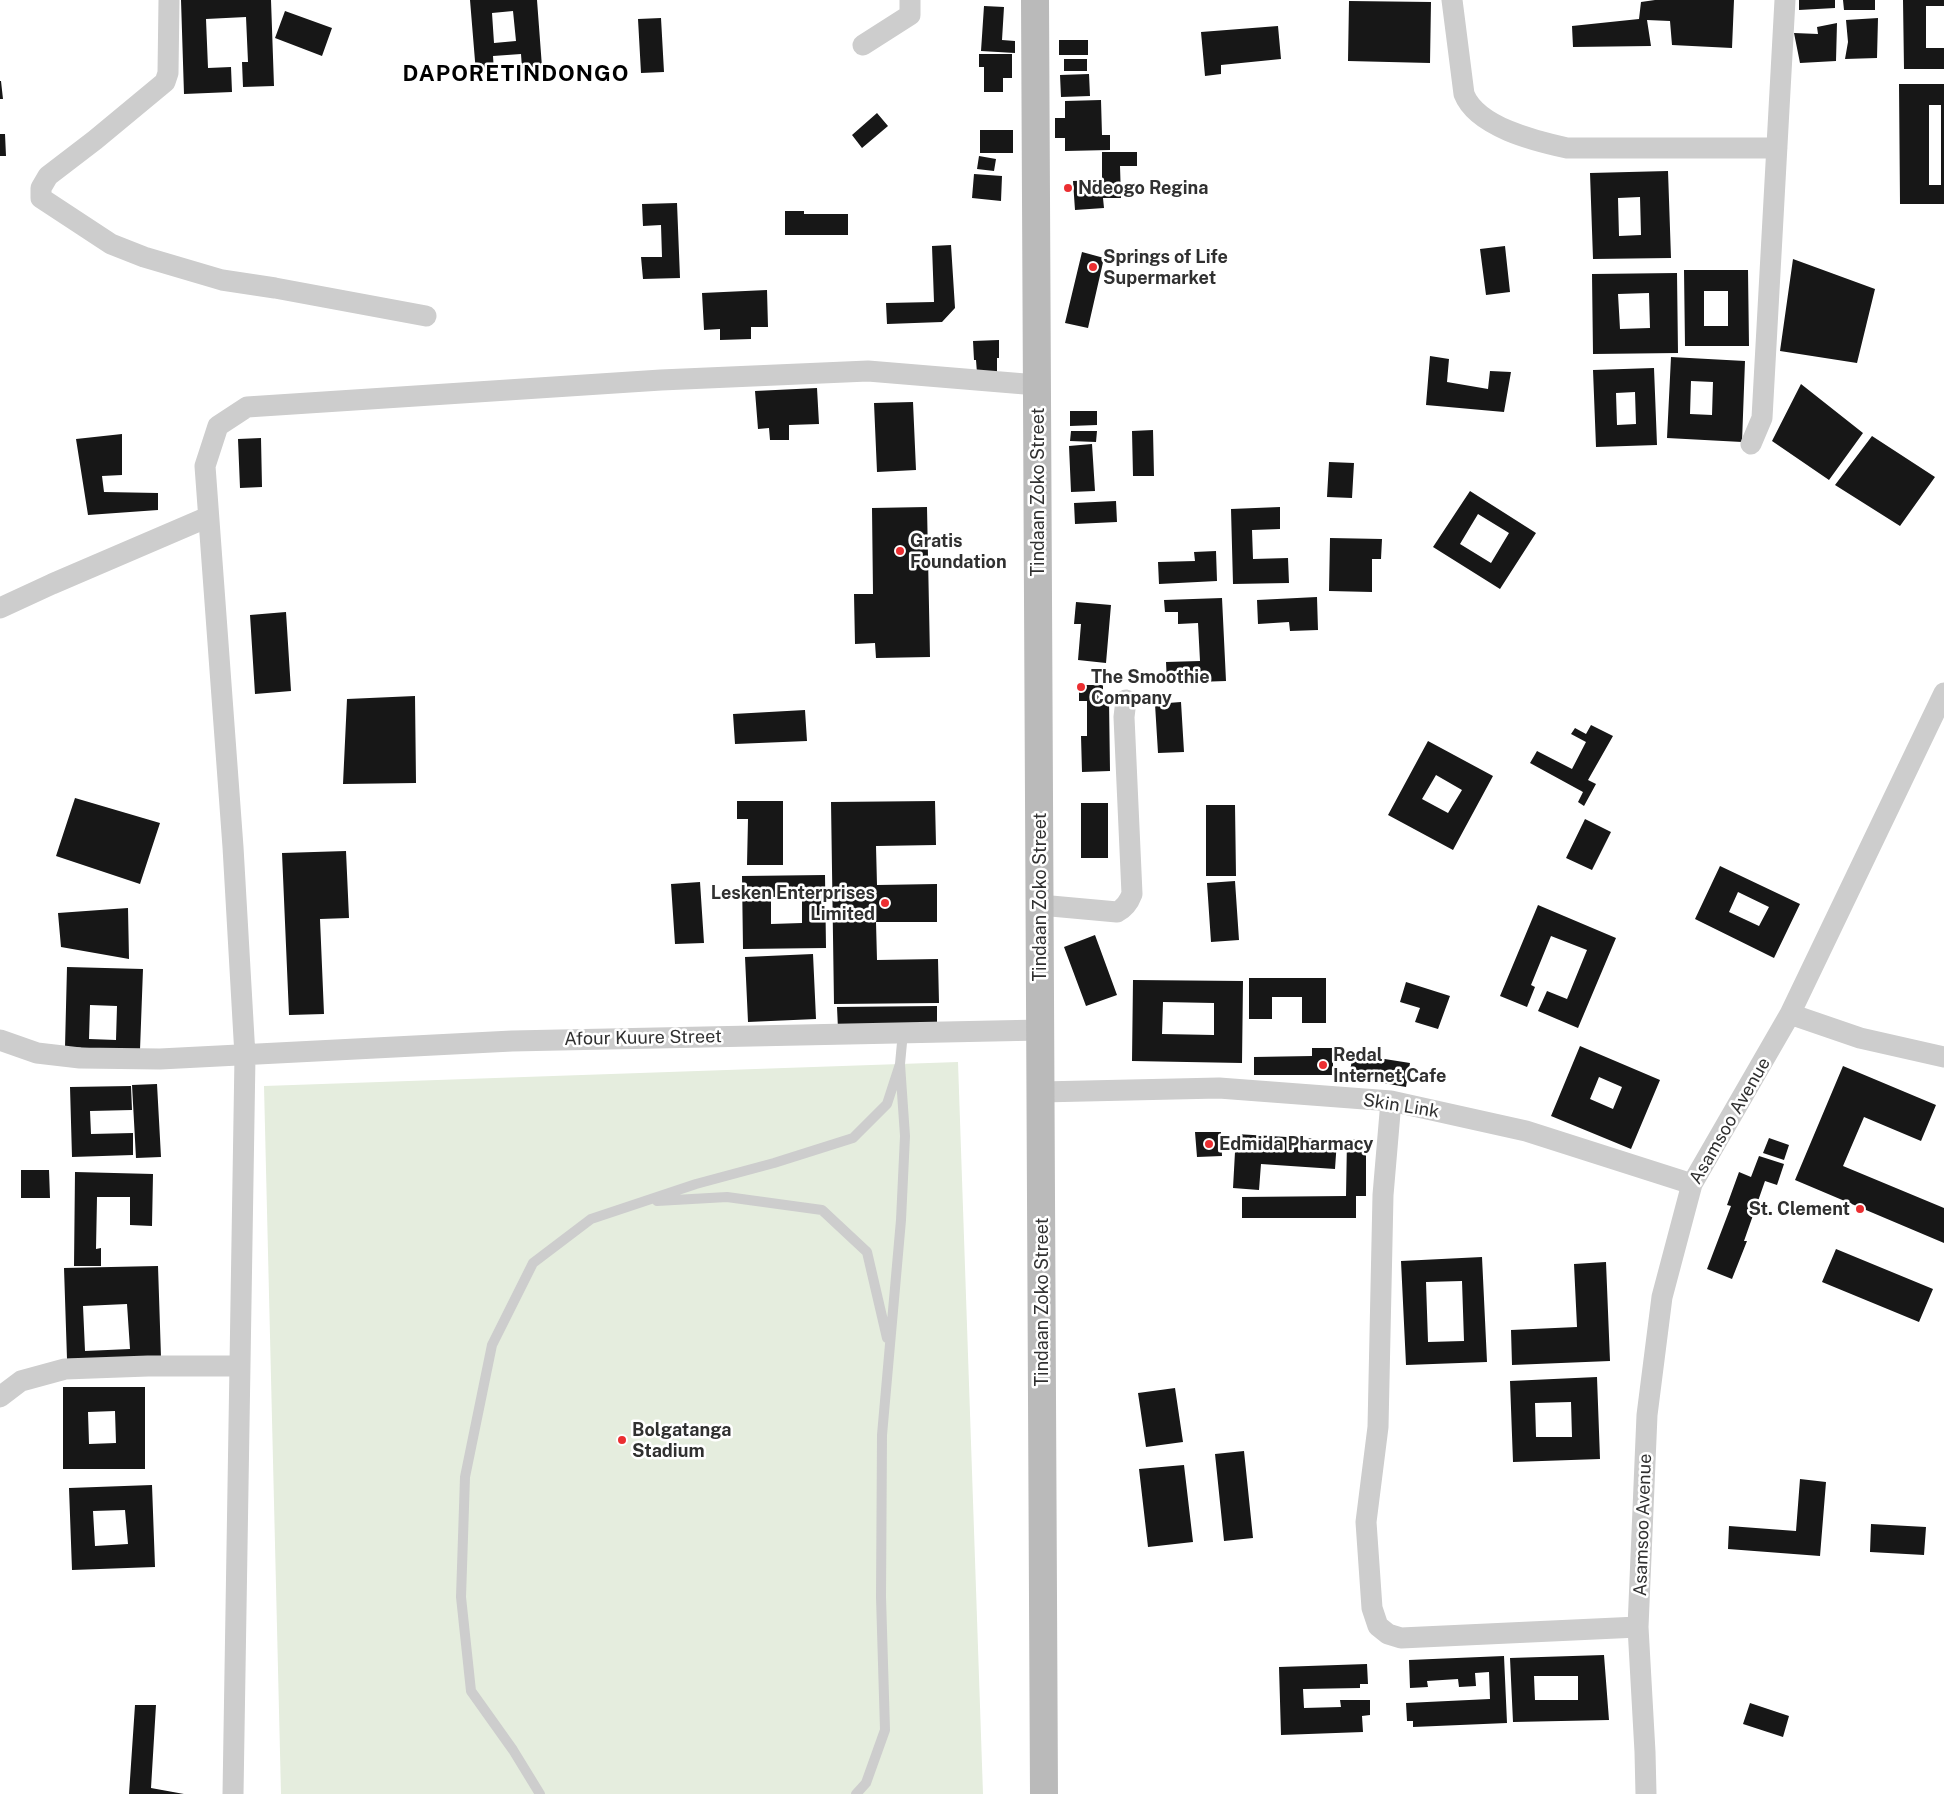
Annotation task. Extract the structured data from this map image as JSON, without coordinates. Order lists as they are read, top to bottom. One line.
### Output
{"streets":{"main road":["Tindaan Zoko Street"],"street":["Afour Kuure Street","Skin Link","Asamsoo Avenue"]},"crossings":[["Tindaan Zoko Street","Afour Kuure Street"],["Tindaan Zoko Street","Skin Link"],["Skin Link","Asamsoo Avenue"]],"districts":["DAPORETINDONGO"],"places":["Ndeogo Regina","Springs of Life Supermarket","Gratis Foundation","The Smoothie Company","Lesken Enterprises Limited","Redal Internet Cafe","Edmida Pharmacy","St. Clement","Bolgatanga Stadium"]}
